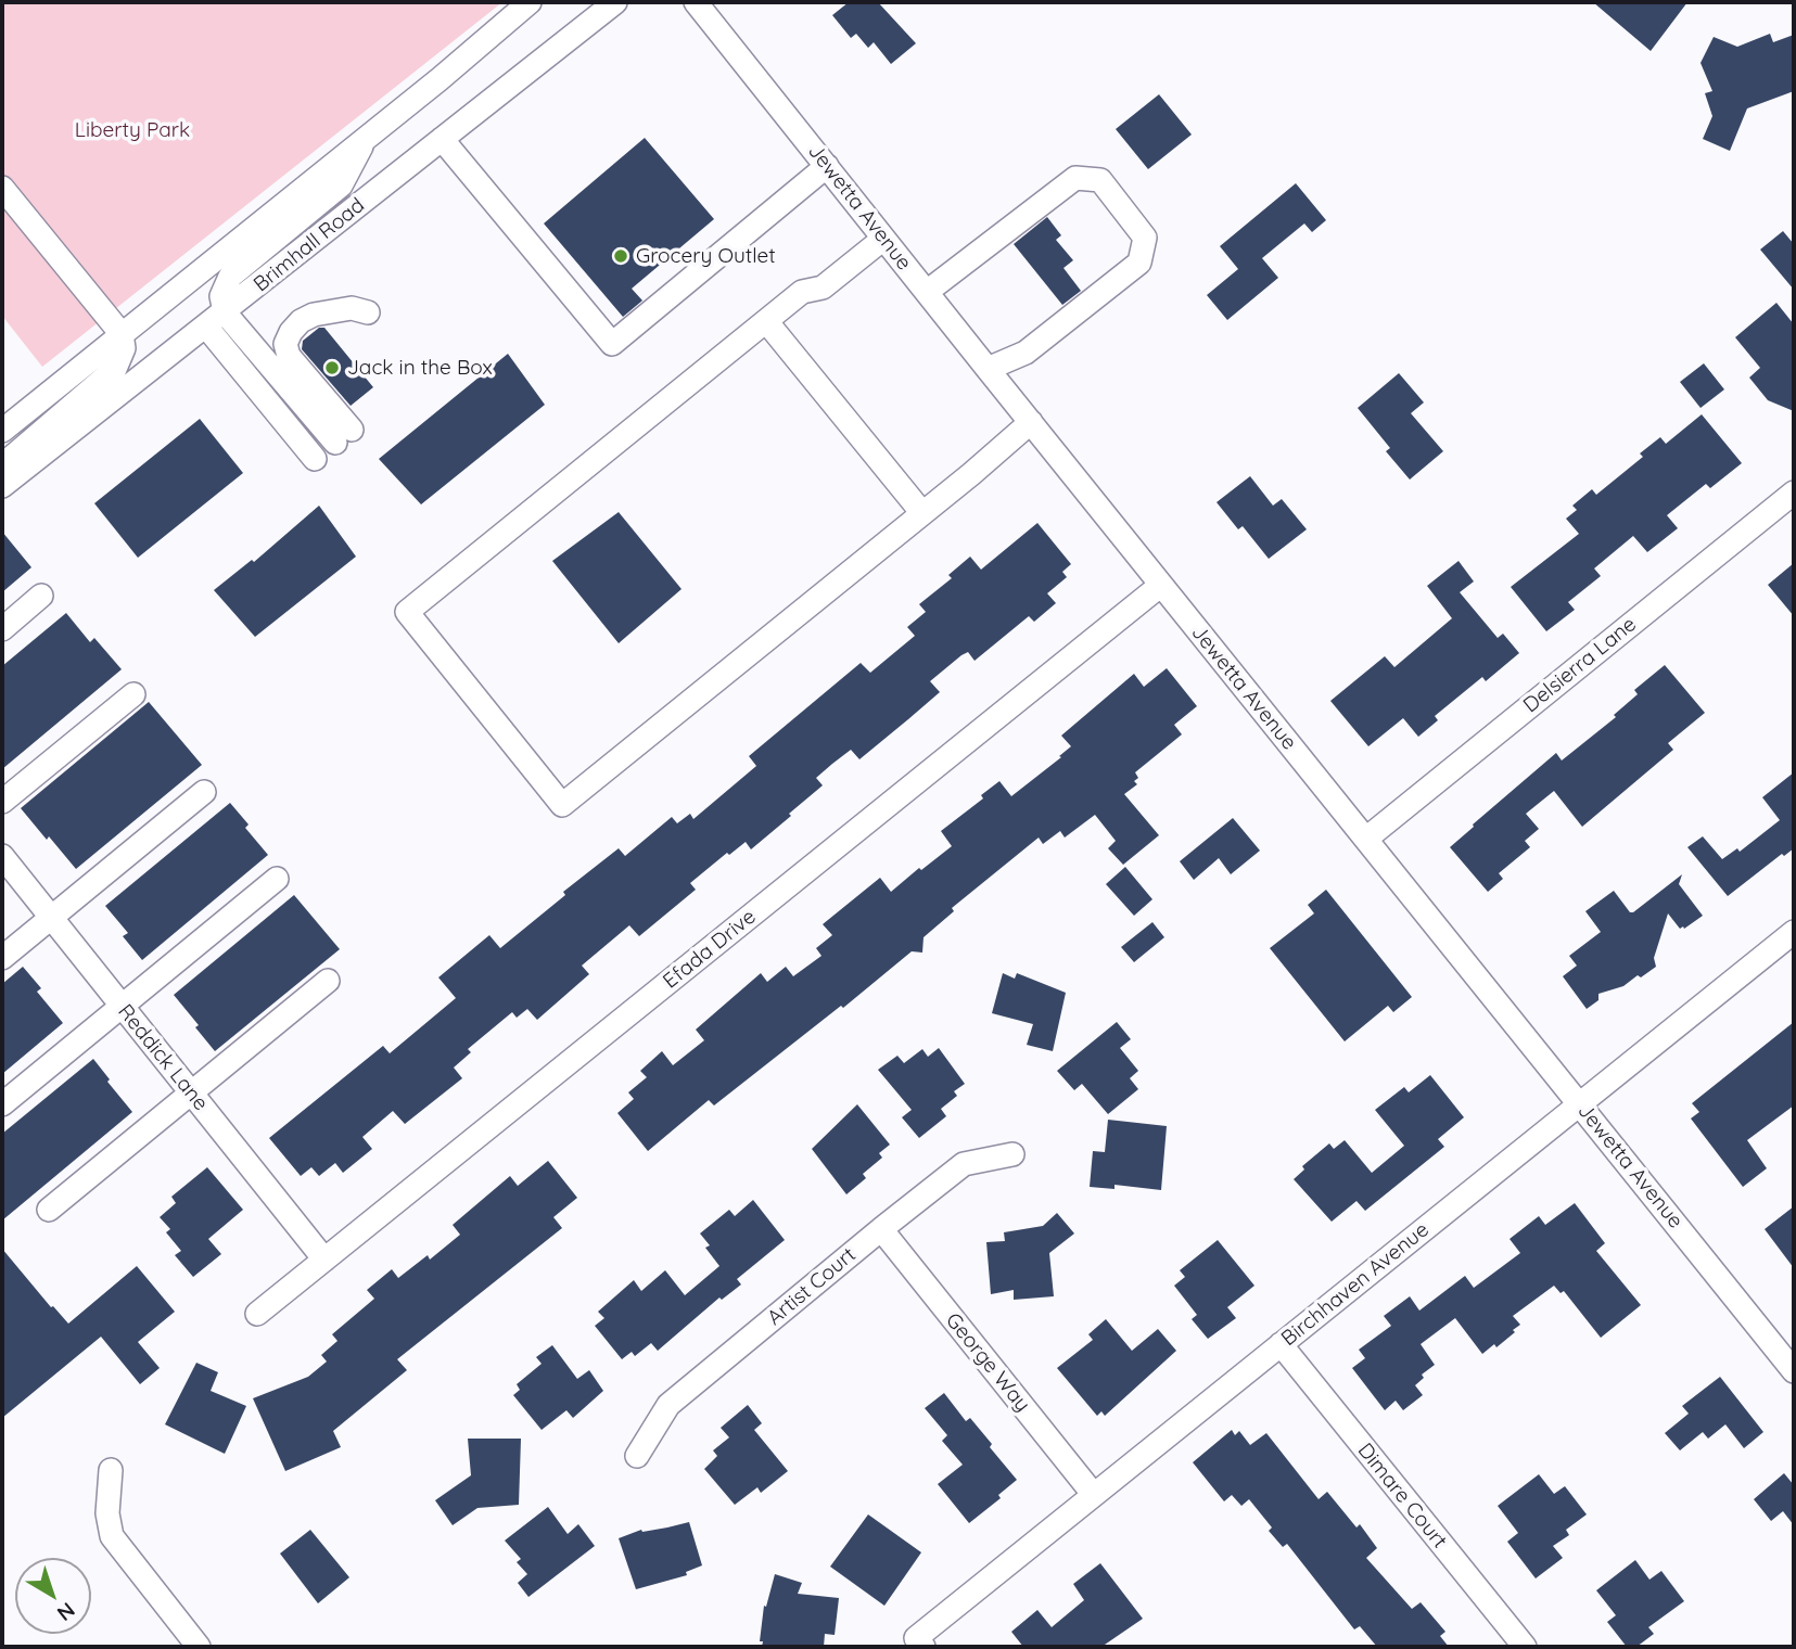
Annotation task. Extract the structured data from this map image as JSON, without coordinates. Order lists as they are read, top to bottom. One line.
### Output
{"streets":{"street":["Jewetta Avenue","Brimhall Road","Delsierra Lane","Efada Drive","Reddick Lane","Birchhaven Avenue","Artist Court","George Way","Dimare Court"]},"crossings":[["Jewetta Avenue","Delsierra Lane"],["Jewetta Avenue","Efada Drive"],["Jewetta Avenue","Birchhaven Avenue"],["Efada Drive","Reddick Lane"],["Birchhaven Avenue","George Way"],["Birchhaven Avenue","Dimare Court"],["Artist Court","George Way"]],"parks":["Liberty Park"],"places":["Grocery Outlet","Jack in the Box"],"north":"bottom right"}
